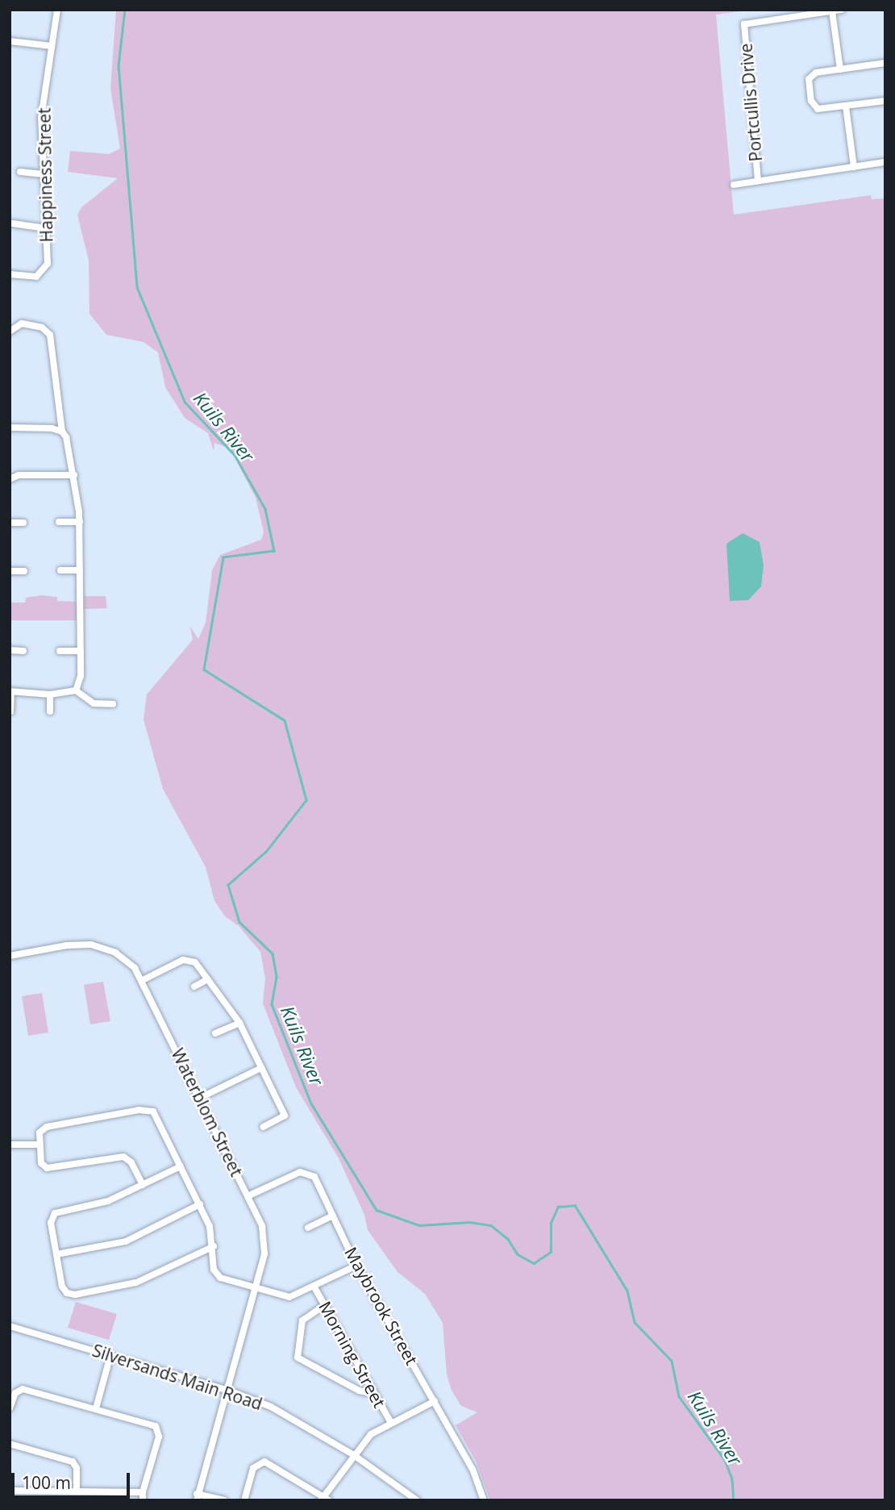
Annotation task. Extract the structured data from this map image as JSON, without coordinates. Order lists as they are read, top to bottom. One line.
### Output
{"streets":{"street":["Portcullis Drive","Happiness Street","Waterblom Street","Maybrook Street","Morning Street","Silversands Main Road"]},"crossings":[["Waterblom Street","Maybrook Street"],["Waterblom Street","Silversands Main Road"]],"water":["Kuils River"],"scale_bar":"100 m"}
